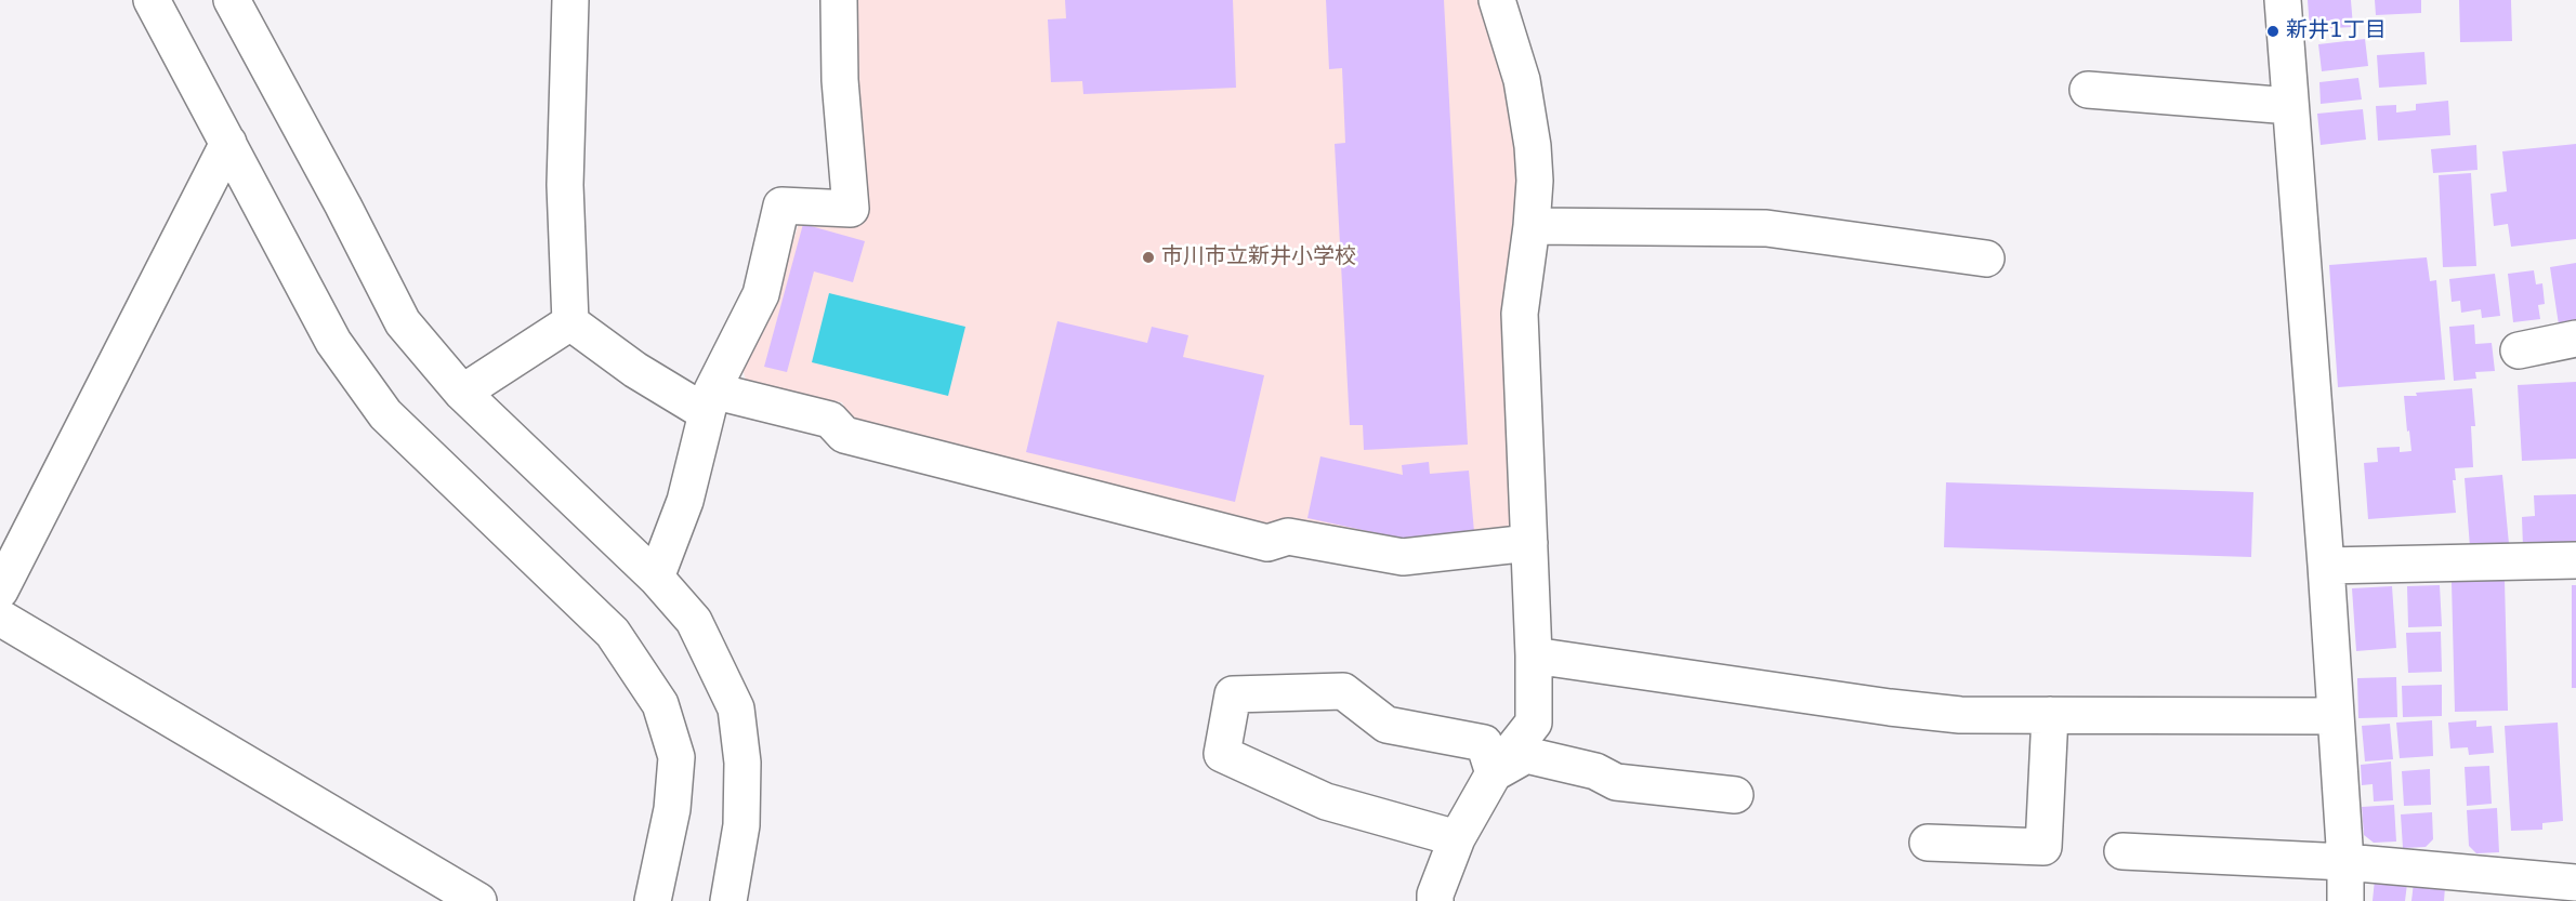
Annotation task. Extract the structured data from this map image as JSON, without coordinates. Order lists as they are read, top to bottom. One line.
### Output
{"places":["新井1丁目","市川市立新井小学校"]}
